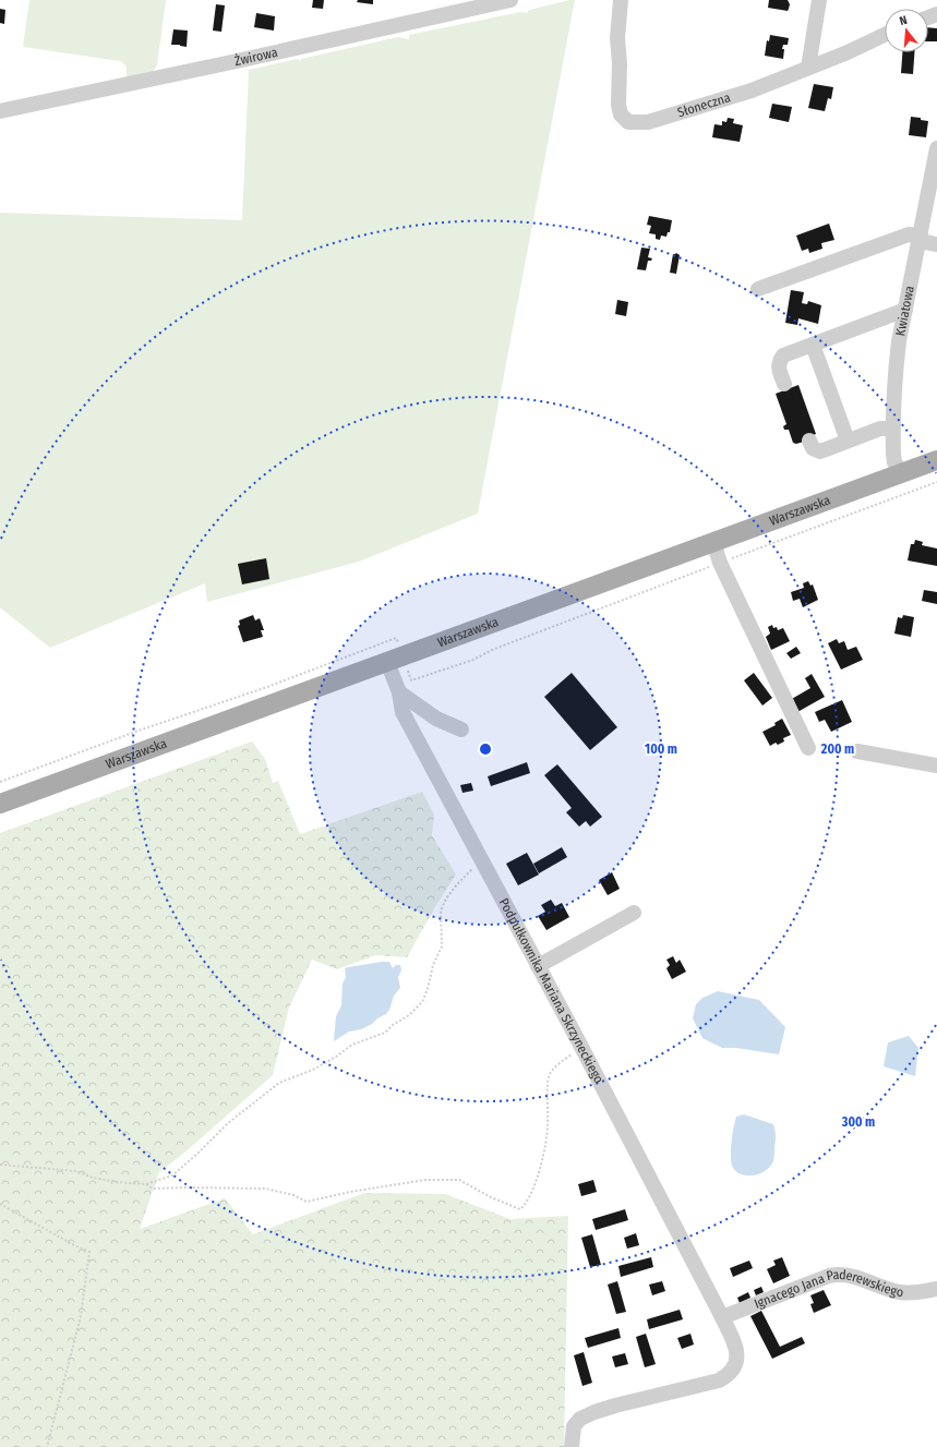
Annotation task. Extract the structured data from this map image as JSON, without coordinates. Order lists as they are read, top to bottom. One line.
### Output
{"streets":{"main road":["Warszawska"],"street":["Żwirowa","Słoneczna","Kwiatowa","Podpułkownika Mariana Skrzyneckiego","Ignacego Jana Paderewskiego"]},"crossings":[["Kwiatowa","Warszawska"],["Warszawska","Podpułkownika Mariana Skrzyneckiego"],["Podpułkownika Mariana Skrzyneckiego","Ignacego Jana Paderewskiego"]],"north":"top","rings":["100 m","200 m","300 m"]}
